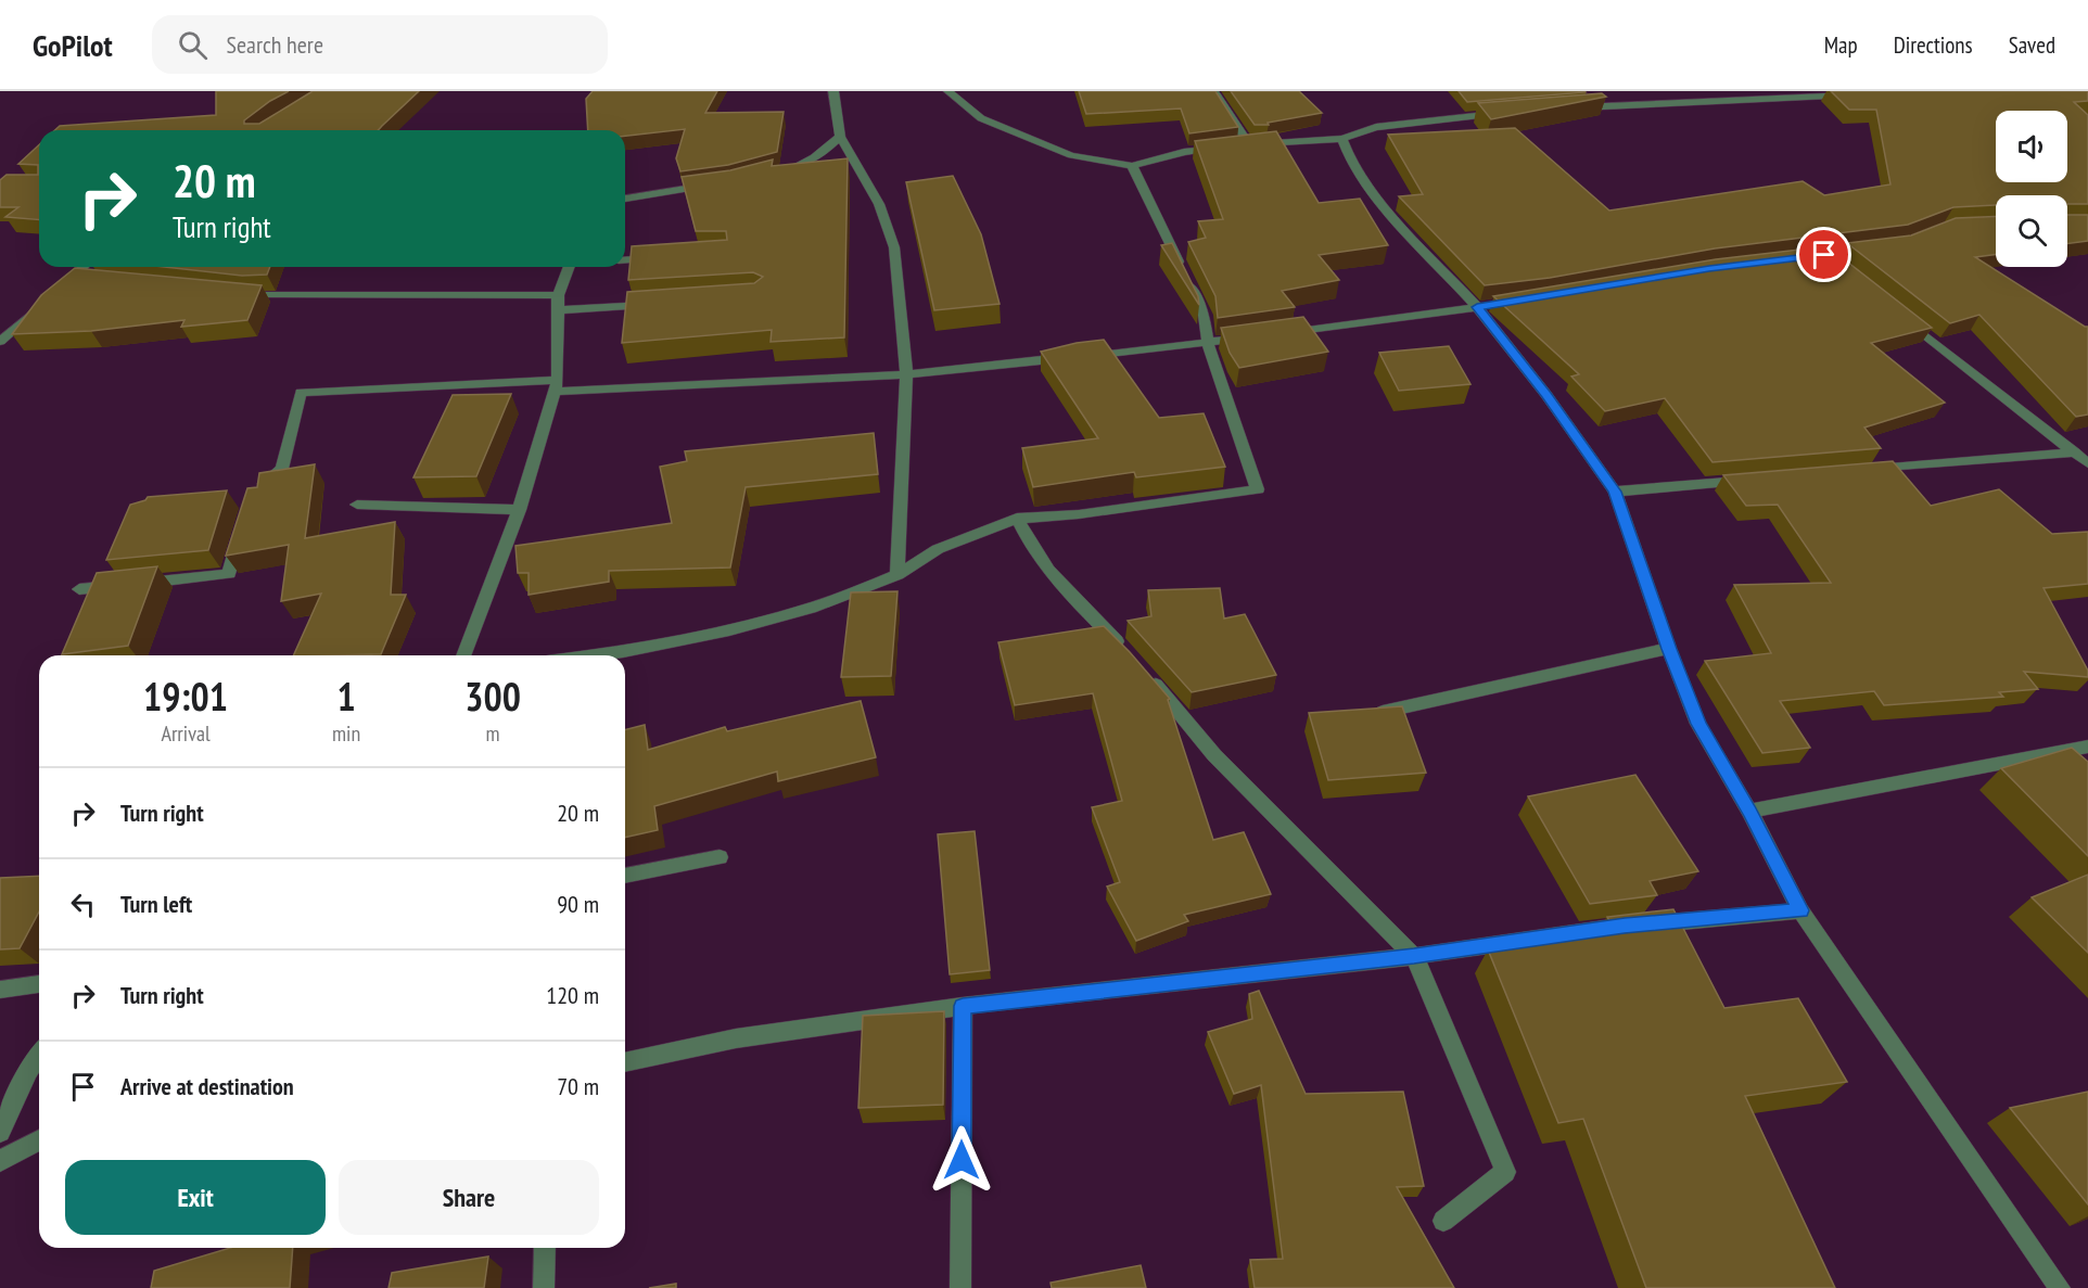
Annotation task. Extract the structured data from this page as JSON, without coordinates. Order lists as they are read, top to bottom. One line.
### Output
{"page":{"header":"GoPilot","search":"Search here","nav":["Map","Directions","Saved"],"turn":["20 m","Turn right"],"eta":["19:01","Arrival","1","min","300","m"],"list":[{"name":"Turn right","value":"20 m"},{"name":"Turn left","value":"90 m"},{"name":"Turn right","value":"120 m"},{"name":"Arrive at destination","value":"70 m"}],"buttons":["Exit","Share"]}}
